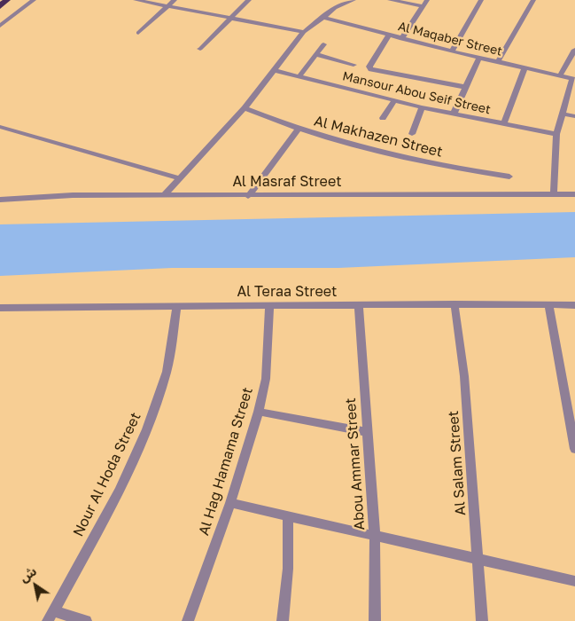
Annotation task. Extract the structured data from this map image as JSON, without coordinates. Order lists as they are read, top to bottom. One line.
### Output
{"streets":{"street":["Al Maqaber Street","Mansour Abou Seif Street","Al Makhazen Street","Al Masraf Street","Al Teraa Street","Al Hag Hamama Street","Al Salam Street","Abou Ammar Street","Nour Al Hoda Street"]},"crossings":[["Al Teraa Street","Al Hag Hamama Street"],["Al Teraa Street","Al Salam Street"],["Al Teraa Street","Abou Ammar Street"],["Al Teraa Street","Nour Al Hoda Street"]],"north":"top left"}
